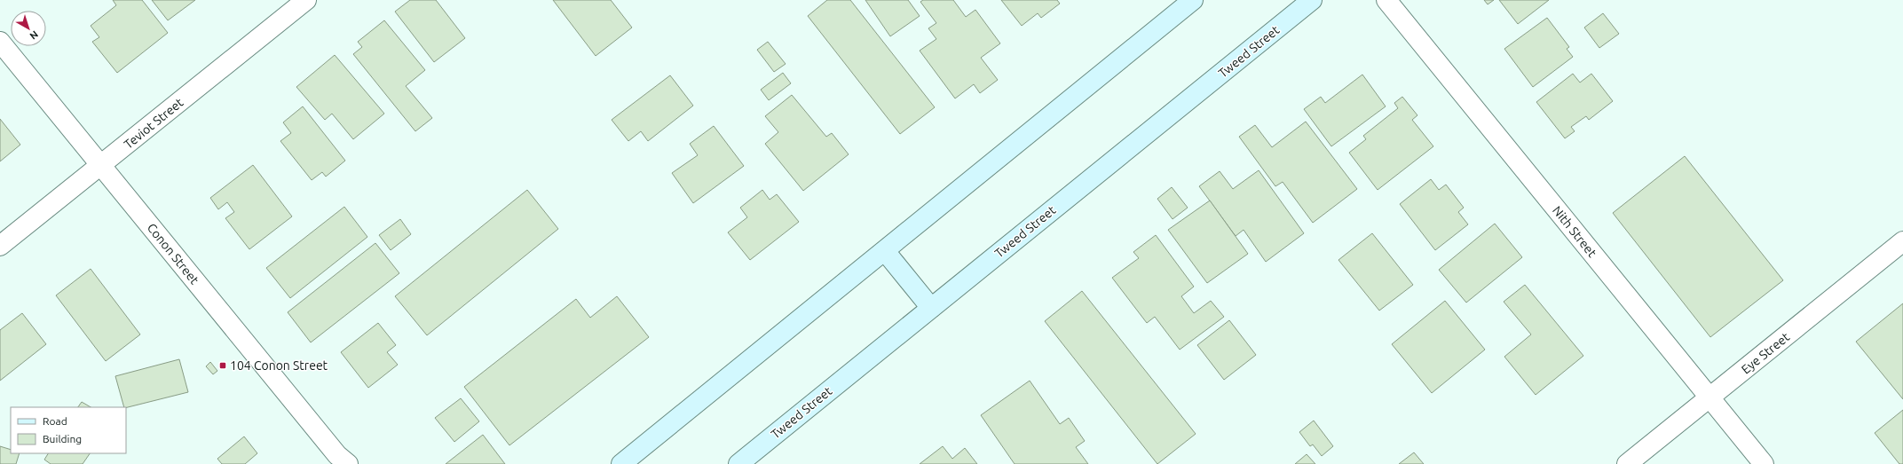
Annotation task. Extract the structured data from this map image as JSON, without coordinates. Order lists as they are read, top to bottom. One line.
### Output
{"streets":{"main road":["Tweed Street"],"street":["Teviot Street","Nith Street","Conon Street","Eye Street"]},"crossings":[["Teviot Street","Conon Street"],["Nith Street","Eye Street"]],"places":{"transit":["104 Conon Street"]},"legend":["Road","Building"],"north":"bottom right"}
